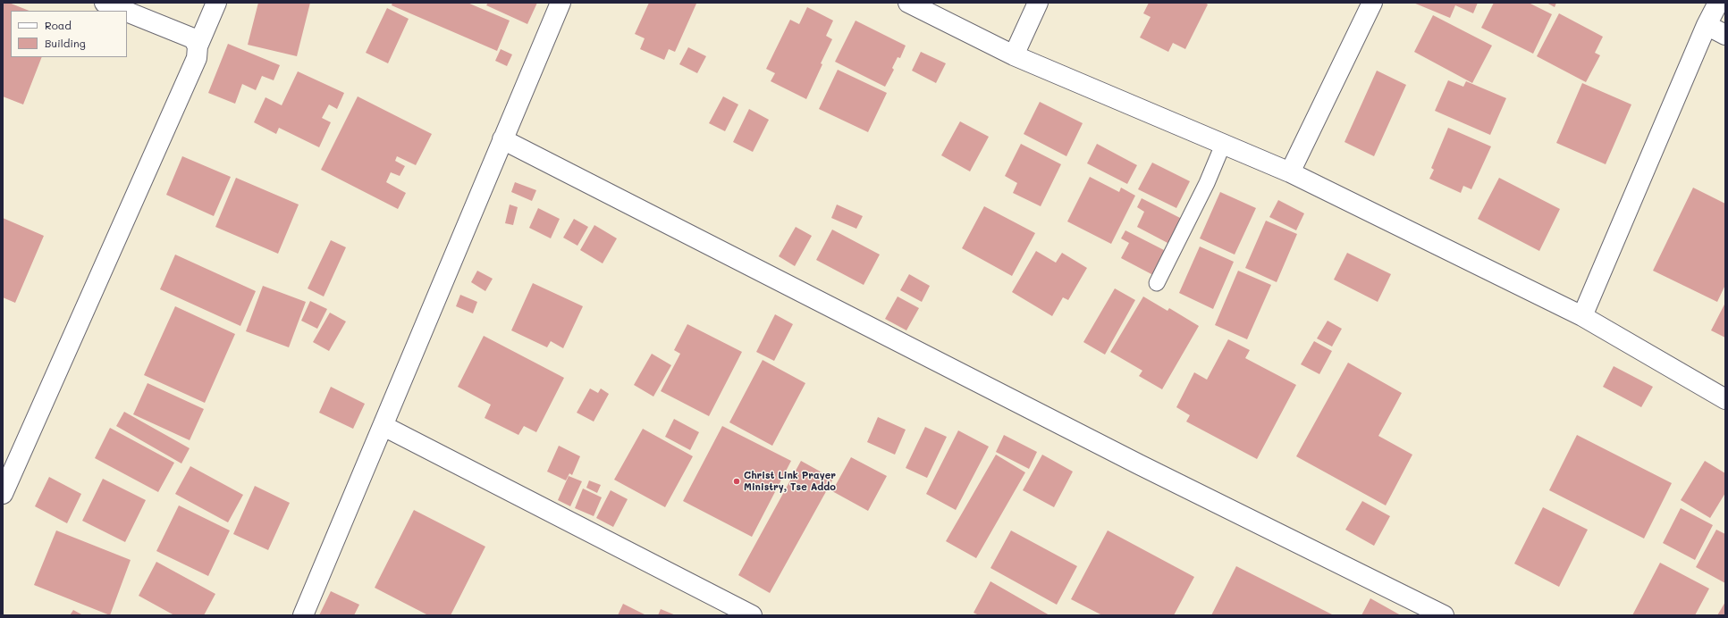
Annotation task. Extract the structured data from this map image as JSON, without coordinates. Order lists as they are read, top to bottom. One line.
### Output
{"places":["Christ Link Prayer Ministry, Tse Addo"],"legend":["Road","Building"]}
